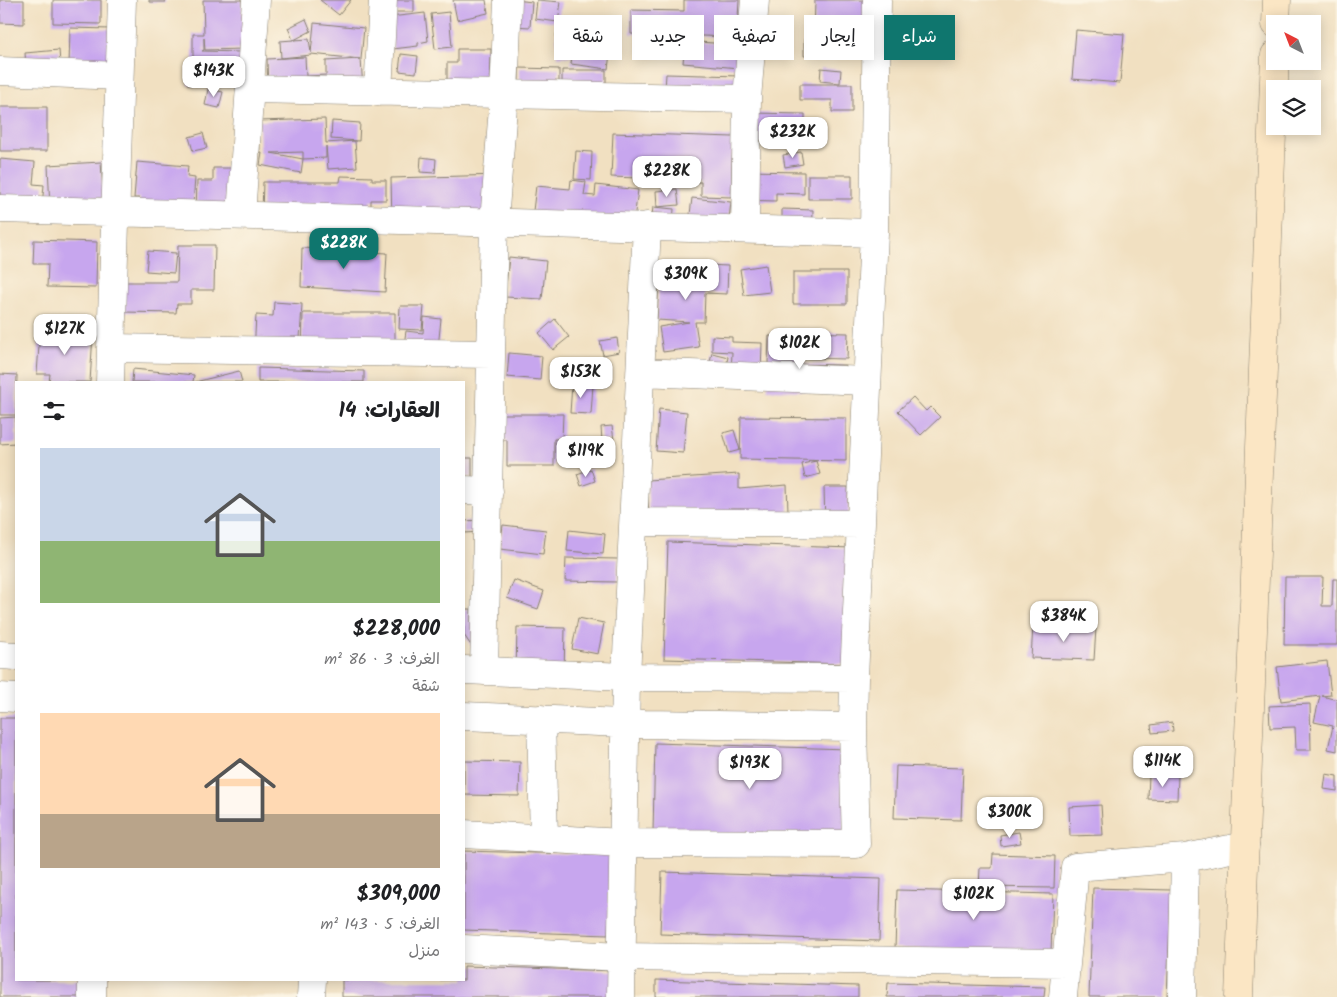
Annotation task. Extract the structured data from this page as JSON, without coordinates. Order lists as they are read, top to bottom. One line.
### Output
{"north":"top left","page":{"chip":["شراء","إيجار","تصفية","جديد","شقة"],"price":["$143K","$232K","$228K","$228K","$309K","$127K","$102K","$153K","$119K","$384K","$114K","$193K","$300K","$102K"],"heading":"العقارات: 14","list":[{"name":"$228,000","note":"الغرف: 3 · 86 m² · شقة"},{"name":"$309,000","note":"الغرف: 5 · 143 m² · منزل"}]}}
